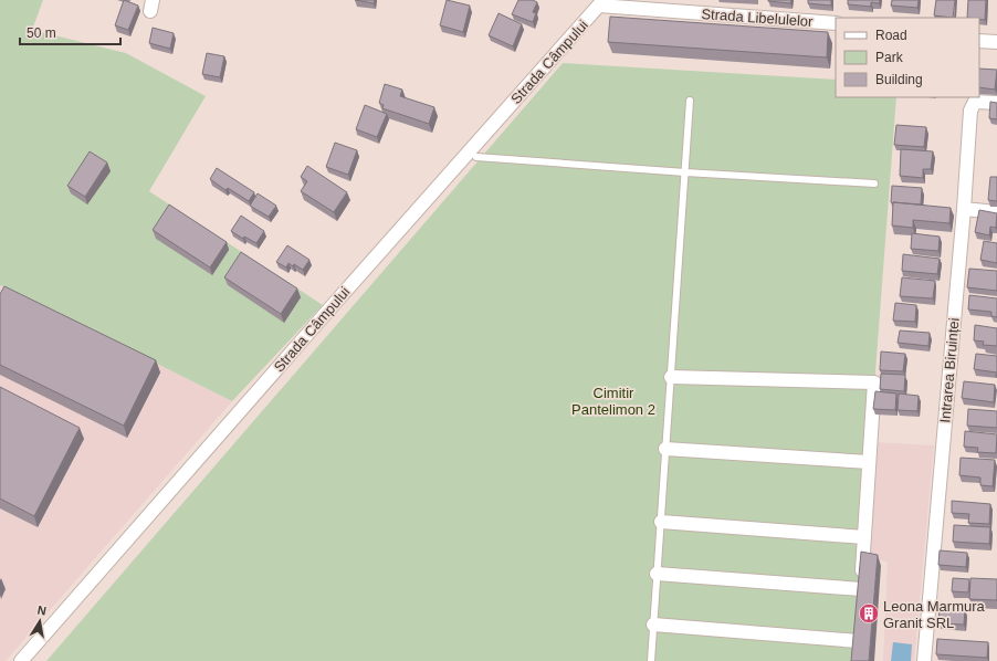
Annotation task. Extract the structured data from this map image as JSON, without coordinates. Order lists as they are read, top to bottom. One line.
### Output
{"streets":{"street":["Strada Libelulelor","Strada Câmpului","Intrarea Biruinței"]},"crossings":[["Strada Libelulelor","Strada Câmpului"]],"parks":["Cimitir Pantelimon 2"],"places":{"building":["Leona Marmura Granit SRL"]},"legend":["Road","Park","Building"],"scale_bar":"50 m","north":"top"}
